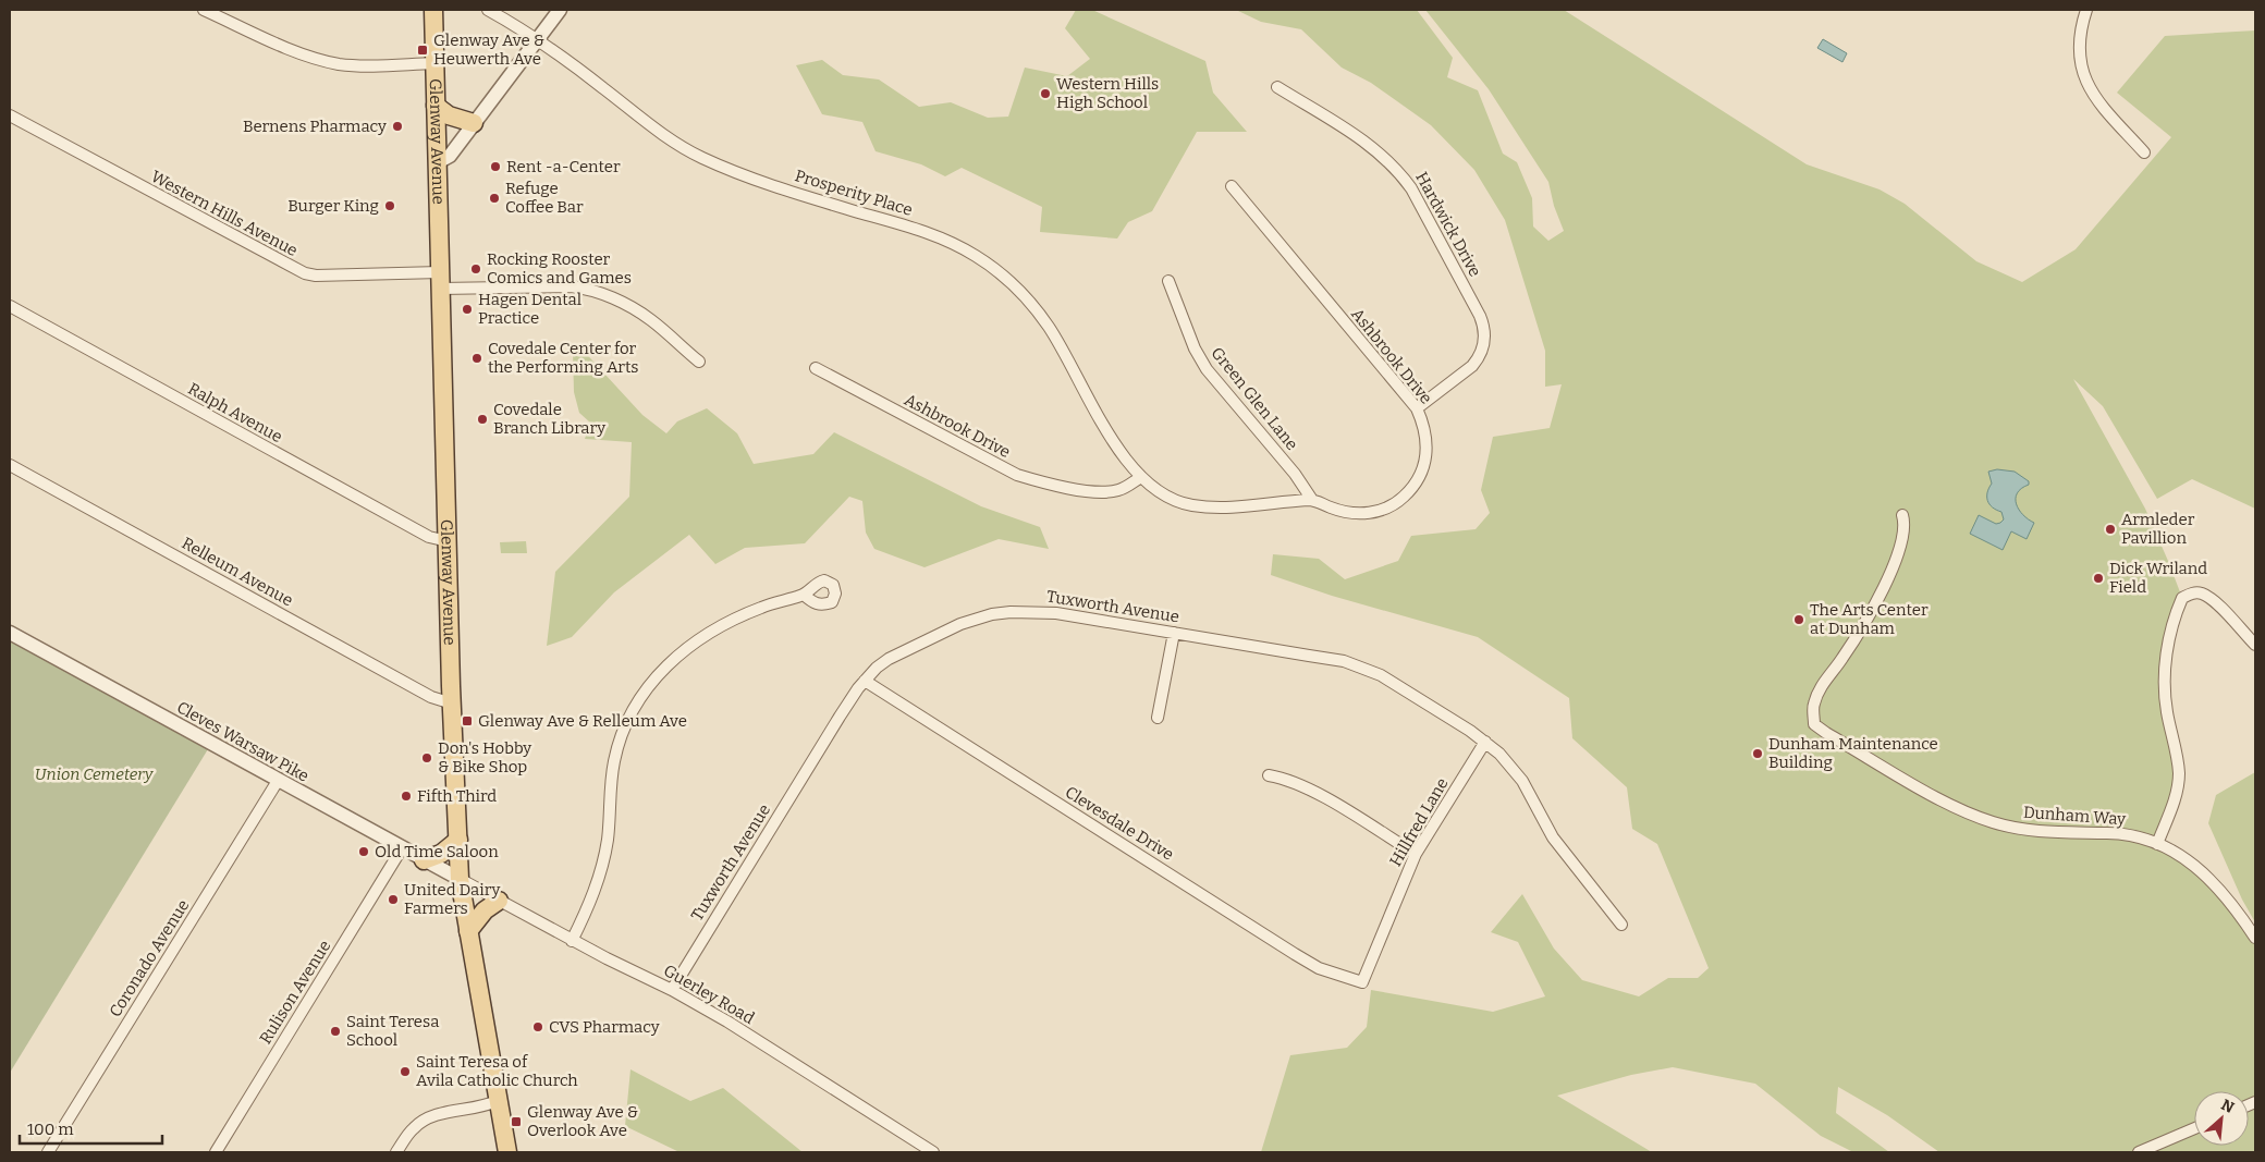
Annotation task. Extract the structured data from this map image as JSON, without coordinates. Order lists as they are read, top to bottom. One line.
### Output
{"streets":{"main road":["Glenway Avenue"],"street":["Prosperity Place","Western Hills Avenue","Hardwick Drive","Ashbrook Drive","Green Glen Lane","Ralph Avenue","Relleum Avenue","Tuxworth Avenue","Cleves Warsaw Pike","Dunham Way","Hillfred Lane","Clevesdale Drive","Coronado Avenue","Rulison Avenue","Guerley Road"]},"crossings":[["Glenway Avenue","Western Hills Avenue"],["Glenway Avenue","Ralph Avenue"],["Glenway Avenue","Relleum Avenue"],["Glenway Avenue","Cleves Warsaw Pike"],["Glenway Avenue","Guerley Road"],["Prosperity Place","Ashbrook Drive"],["Hardwick Drive","Ashbrook Drive"],["Ashbrook Drive","Green Glen Lane"],["Tuxworth Avenue","Hillfred Lane"],["Tuxworth Avenue","Clevesdale Drive"],["Tuxworth Avenue","Guerley Road"],["Cleves Warsaw Pike","Coronado Avenue"],["Cleves Warsaw Pike","Rulison Avenue"],["Cleves Warsaw Pike","Guerley Road"],["Hillfred Lane","Clevesdale Drive"]],"parks":["Union Cemetery"],"places":{"transit":["Glenway Ave & Heuwerth Ave","Glenway Ave & Relleum Ave","Glenway Ave & Overlook Ave"],"other":["Western Hills High School","Bernens Pharmacy","Rent -a-Center","Refuge Coffee Bar","Burger King","Rocking Rooster Comics and Games","Hagen Dental Practice","Covedale Center for the Performing Arts","Covedale Branch Library","Armleder Pavillion","Dick Wriland Field","The Arts Center at Dunham","Dunham Maintenance Building","Don's Hobby & Bike Shop","Fifth Third","Old Time Saloon","United Dairy Farmers","CVS Pharmacy","Saint Teresa School","Saint Teresa of Avila Catholic Church"]},"scale_bar":"100 m","north":"top right"}
